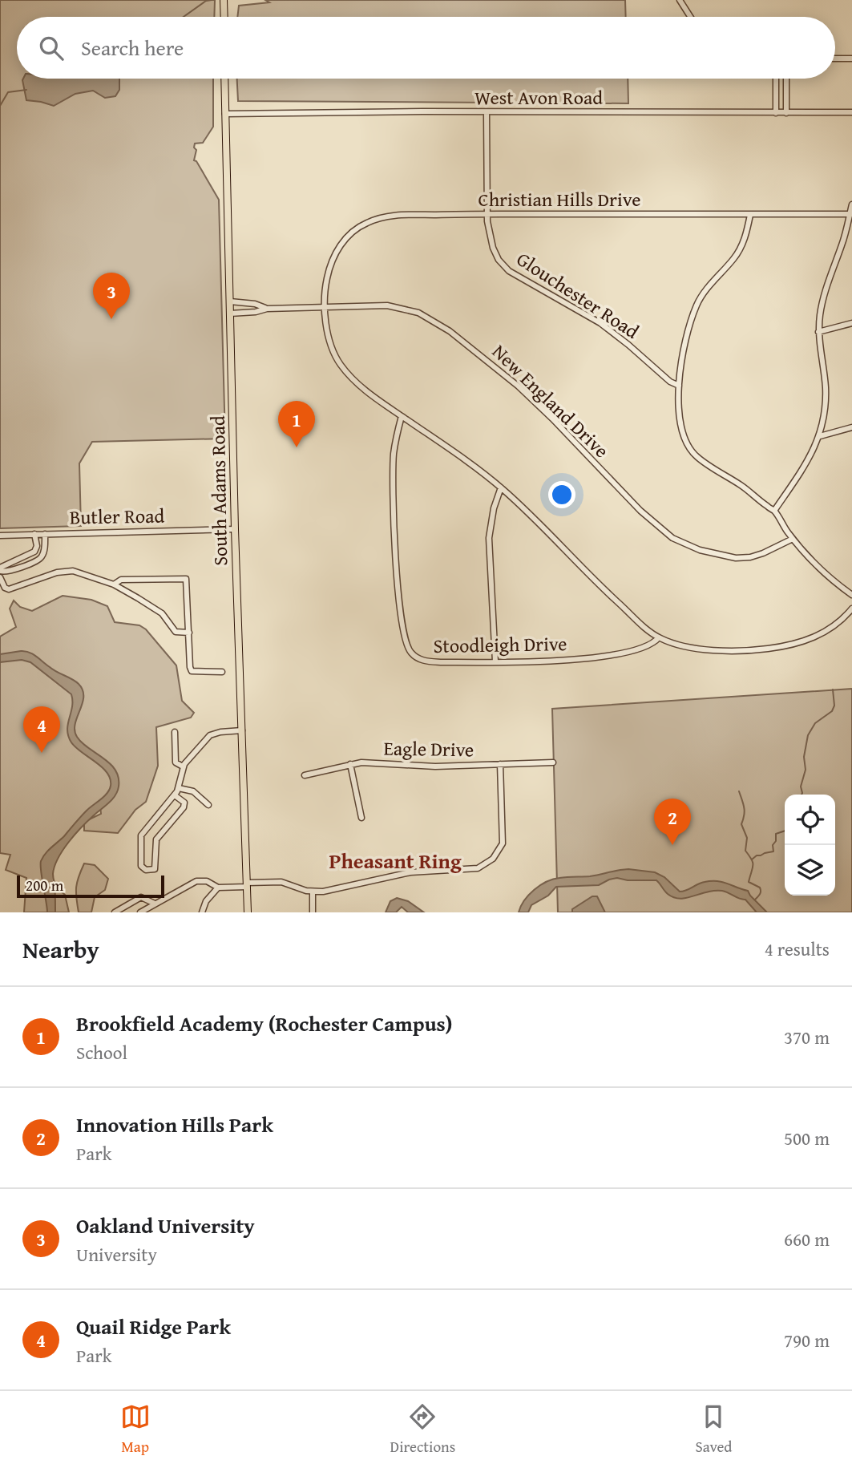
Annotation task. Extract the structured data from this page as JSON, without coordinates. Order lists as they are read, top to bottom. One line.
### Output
{"streets":{"main road":["South Adams Road"],"street":["West Avon Road","Christian Hills Drive","Glouchester Road","New England Drive","Butler Road","Stoodleigh Drive","Eagle Drive"]},"crossings":[["West Avon Road","Glouchester Road"],["West Avon Road","South Adams Road"],["Christian Hills Drive","Glouchester Road"],["Christian Hills Drive","New England Drive"],["Christian Hills Drive","Stoodleigh Drive"],["New England Drive","South Adams Road"],["South Adams Road","Butler Road"]],"districts":["Pheasant Ring"],"scale_bar":"200 m","page":{"search":"Search here","pins":["3","1","4","2"],"scale":"200 m","heading":["Nearby","4 results"],"list":[{"mark":"1","name":"Brookfield Academy (Rochester Campus)","note":"School","value":"370 m"},{"mark":"2","name":"Innovation Hills Park","note":"Park","value":"500 m"},{"mark":"3","name":"Oakland University","note":"University","value":"660 m"},{"mark":"4","name":"Quail Ridge Park","note":"Park","value":"790 m"}],"nav":["Map","Directions","Saved"]}}
